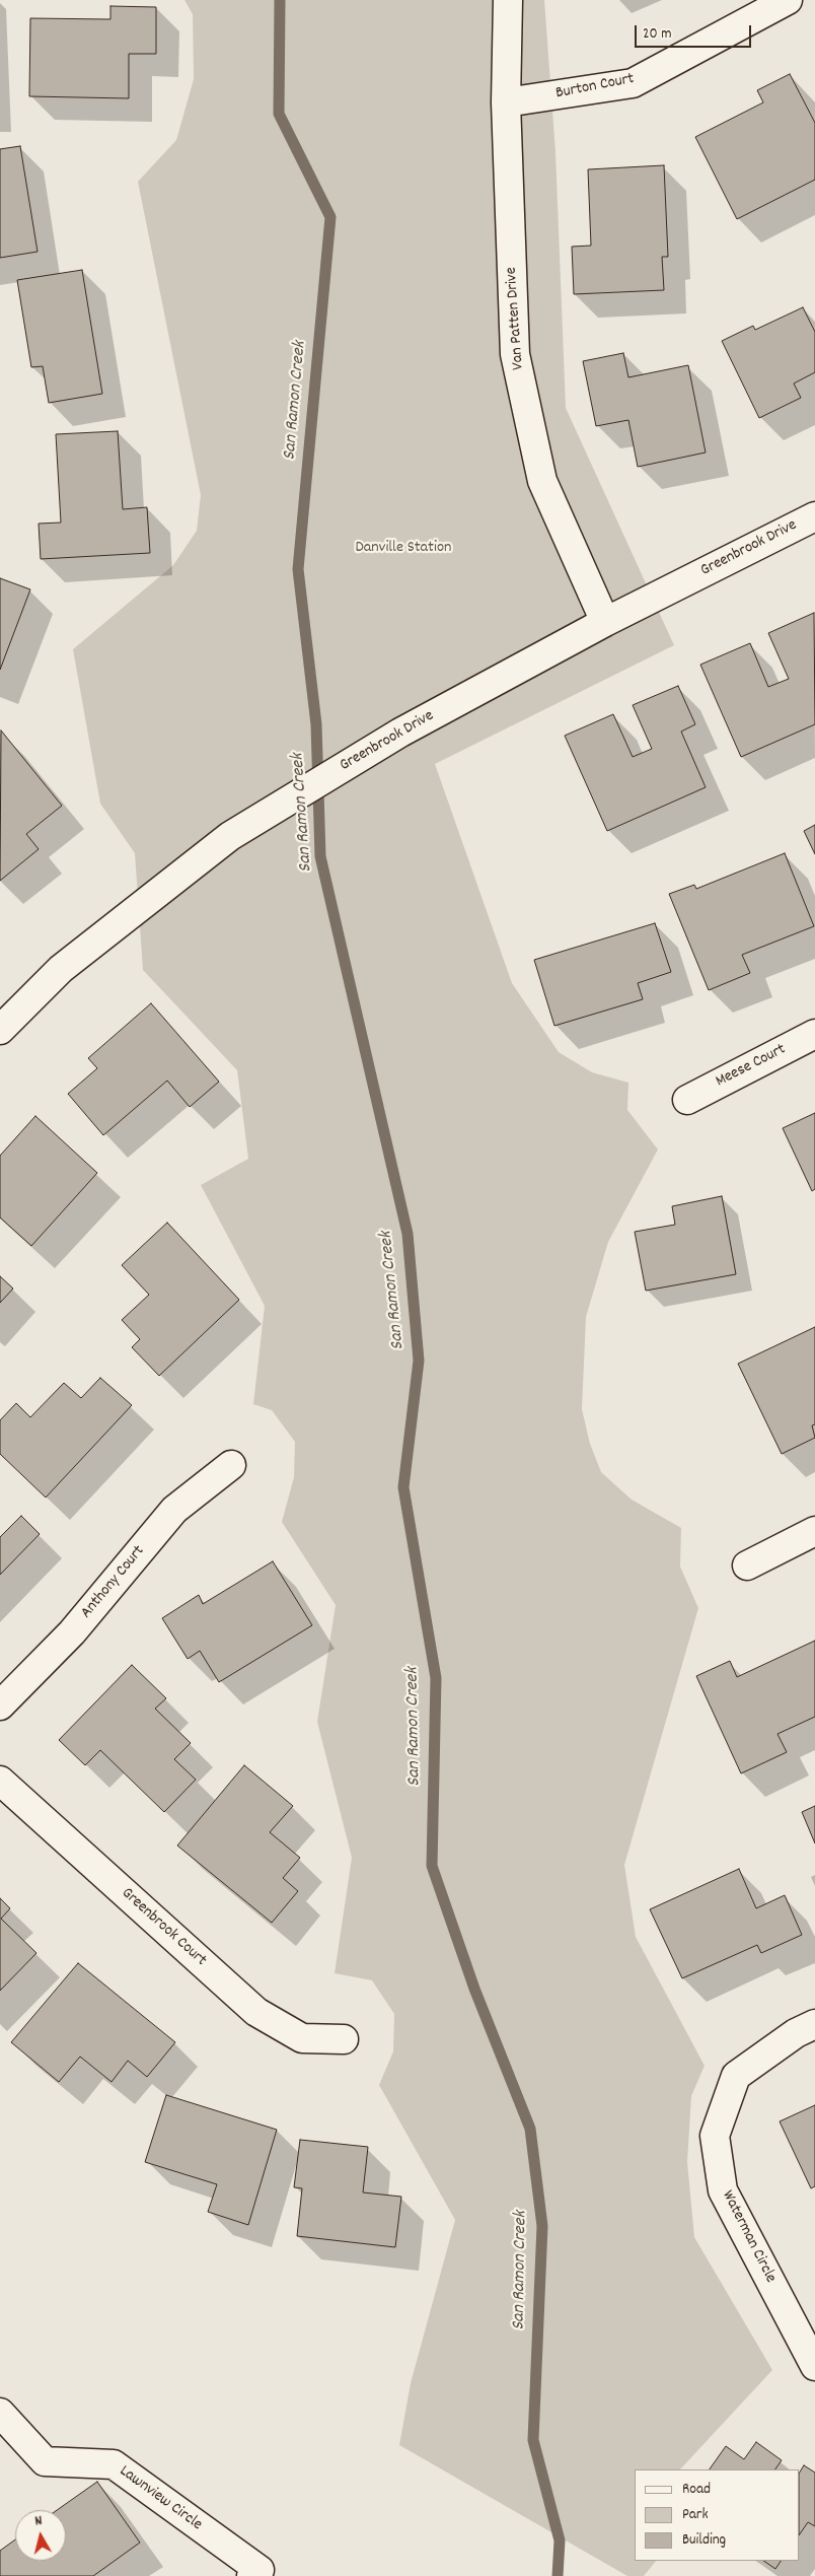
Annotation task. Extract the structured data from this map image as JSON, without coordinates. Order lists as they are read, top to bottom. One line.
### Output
{"streets":{"street":["Burton Court","Van Patten Drive","Greenbrook Drive","Meese Court","Anthony Court","Greenbrook Court","Waterman Circle","Lawnview Circle"]},"crossings":[["Burton Court","Van Patten Drive"],["Van Patten Drive","Greenbrook Drive"]],"water":["San Ramon Creek"],"parks":["Danville Station"],"legend":["Road","Park","Building"],"scale_bar":"20 m","north":"top"}
